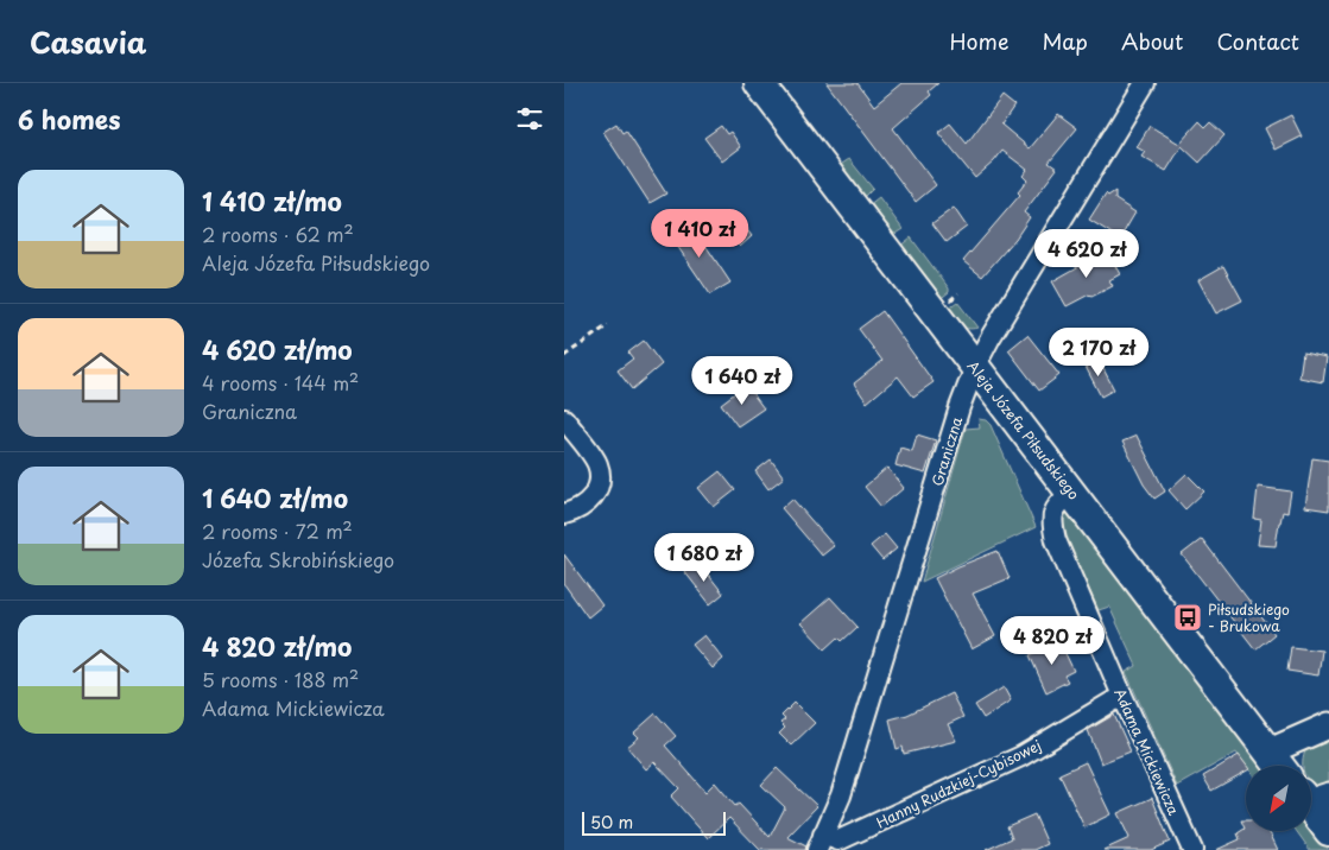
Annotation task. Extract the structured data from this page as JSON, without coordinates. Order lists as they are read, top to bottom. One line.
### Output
{"streets":{"main road":["Aleja Józefa Piłsudskiego"],"street":["Graniczna","Adama Mickiewicza","Hanny Rudzkiej-Cybisowej"]},"crossings":[["Aleja Józefa Piłsudskiego","Graniczna"],["Aleja Józefa Piłsudskiego","Adama Mickiewicza"],["Graniczna","Hanny Rudzkiej-Cybisowej"],["Adama Mickiewicza","Hanny Rudzkiej-Cybisowej"]],"places":{"bus stop":["Piłsudskiego - Brukowa"]},"scale_bar":"50 m","north":"bottom left","page":{"header":"Casavia","nav":["Home","Map","About","Contact"],"heading":"6 homes","list":[{"name":"1 410 zł/mo","note":"2 rooms · 62 m² · Aleja Józefa Piłsudskiego"},{"name":"4 620 zł/mo","note":"4 rooms · 144 m² · Graniczna"},{"name":"1 640 zł/mo","note":"2 rooms · 72 m² · Józefa Skrobińskiego"},{"name":"4 820 zł/mo","note":"5 rooms · 188 m² · Adama Mickiewicza"}],"price":["1 410 zł","4 620 zł","2 170 zł","1 640 zł","1 680 zł","4 820 zł"],"scale":"50 m"}}
